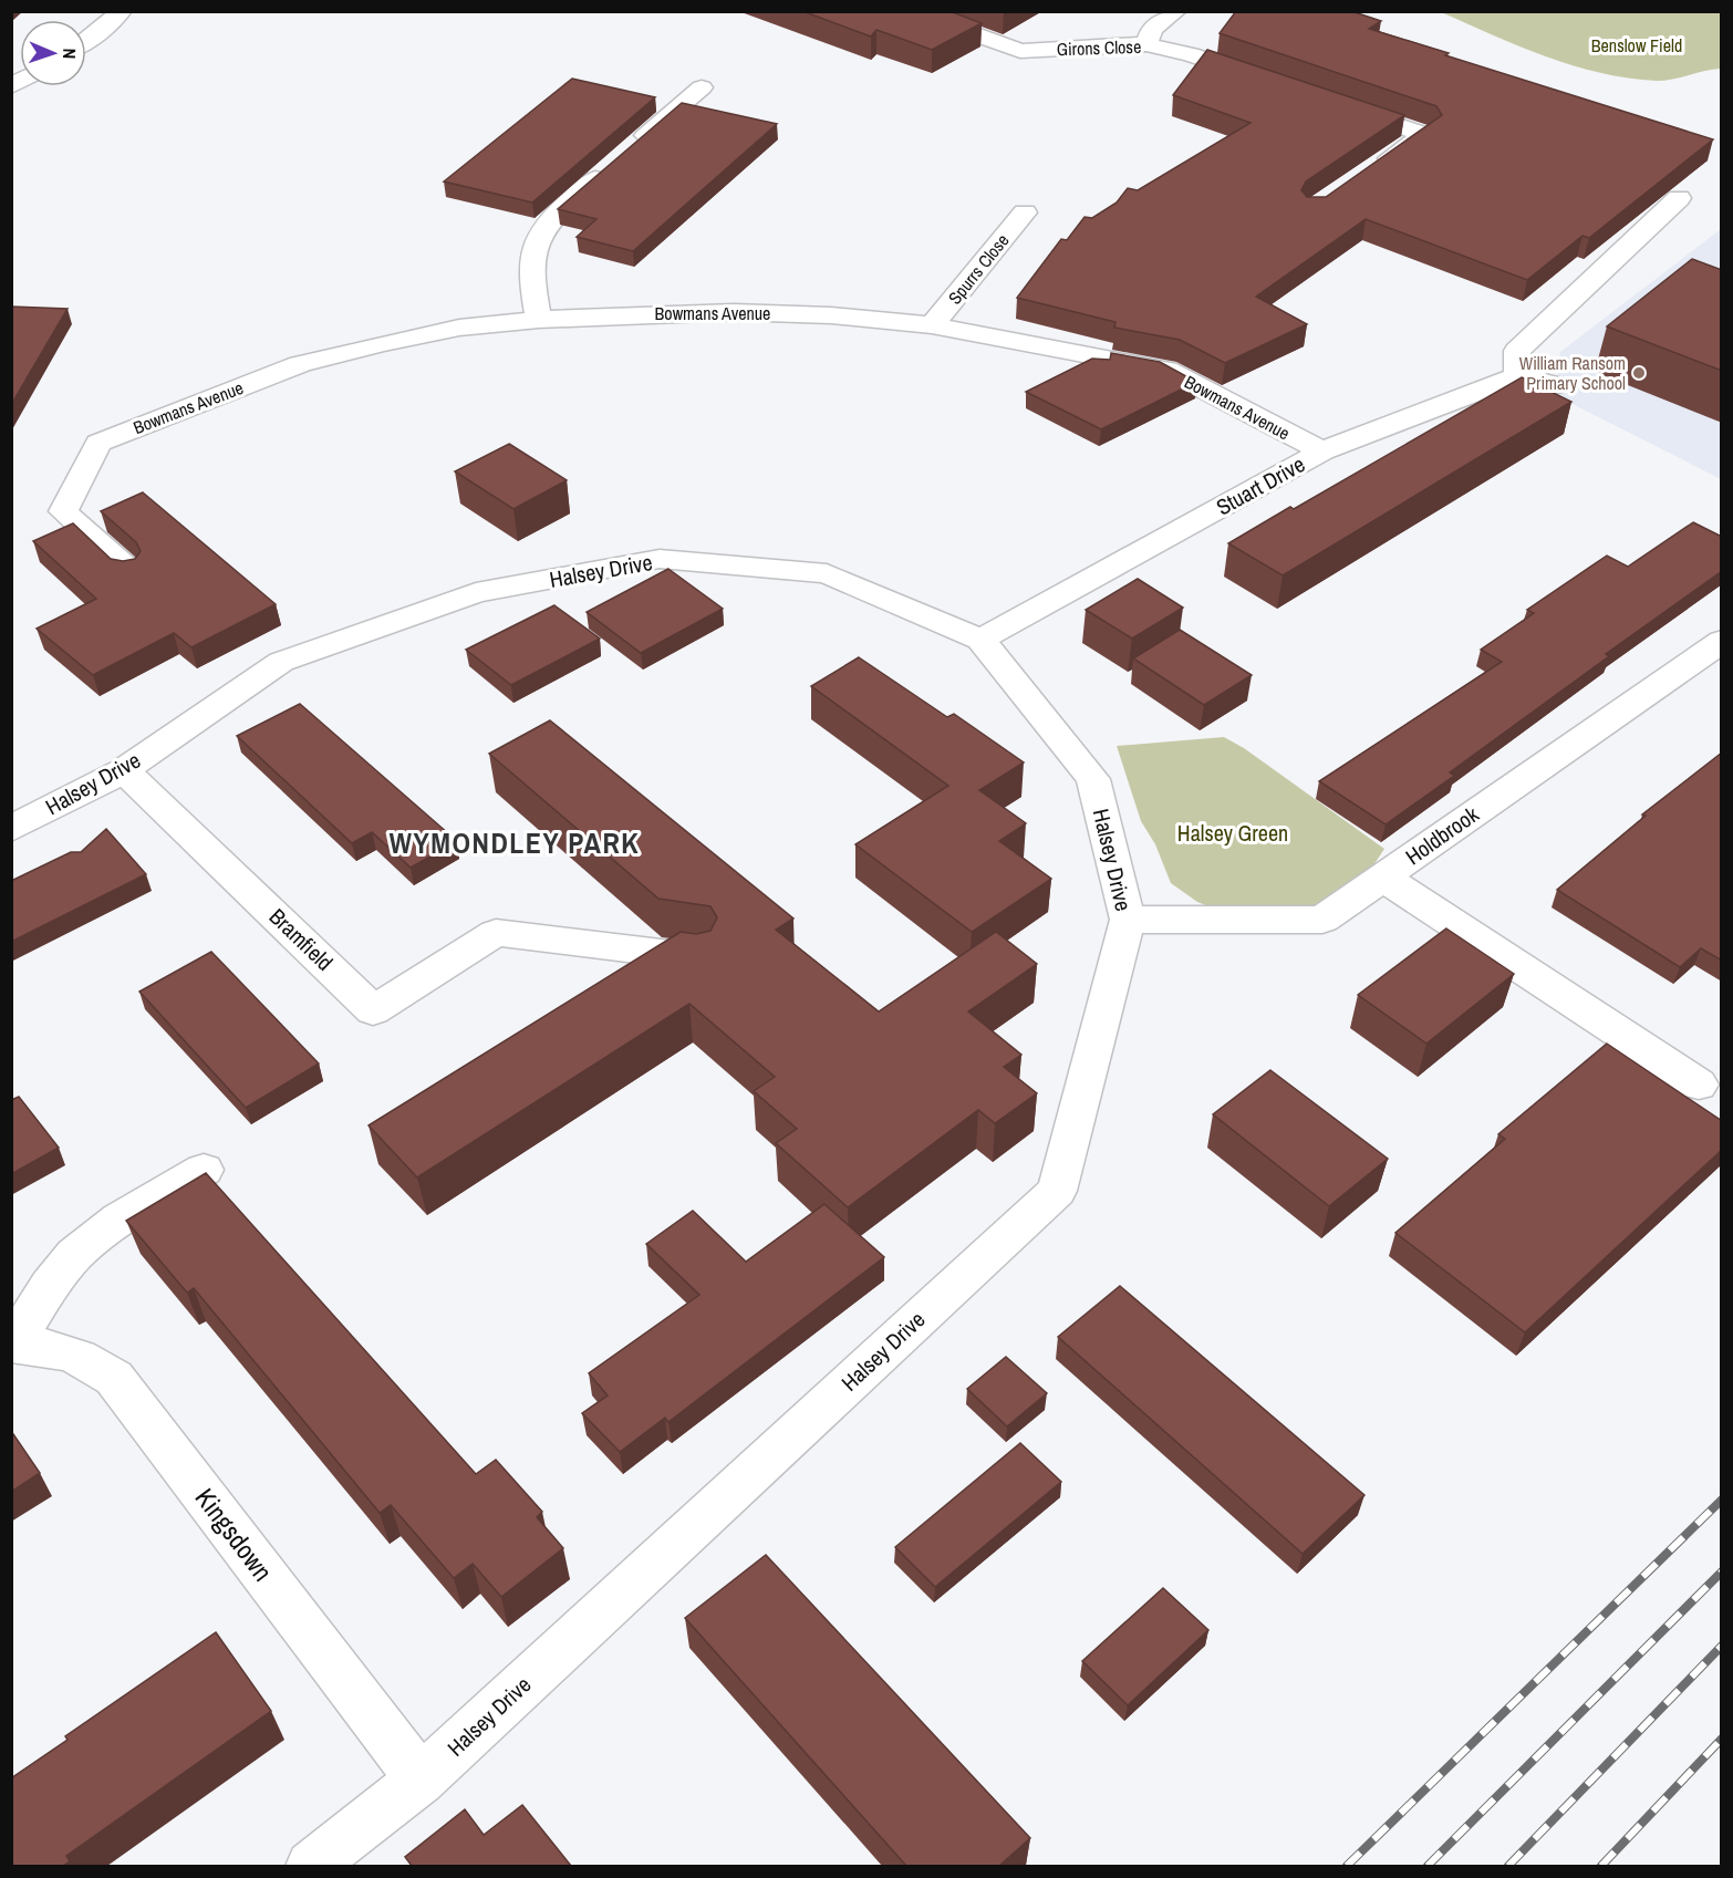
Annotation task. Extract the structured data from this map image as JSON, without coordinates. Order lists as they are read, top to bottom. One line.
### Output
{"streets":{"street":["Girons Close","Spurrs Close","Bowmans Avenue","Stuart Drive","Halsey Drive","Holdbrook","Bramfield","Kingsdown"]},"crossings":[["Spurrs Close","Bowmans Avenue"],["Bowmans Avenue","Stuart Drive"],["Stuart Drive","Halsey Drive"],["Halsey Drive","Holdbrook"],["Halsey Drive","Bramfield"],["Halsey Drive","Kingsdown"]],"districts":["WYMONDLEY PARK"],"parks":["Benslow Field","Halsey Green"],"places":["William Ransom Primary School"],"north":"right"}
